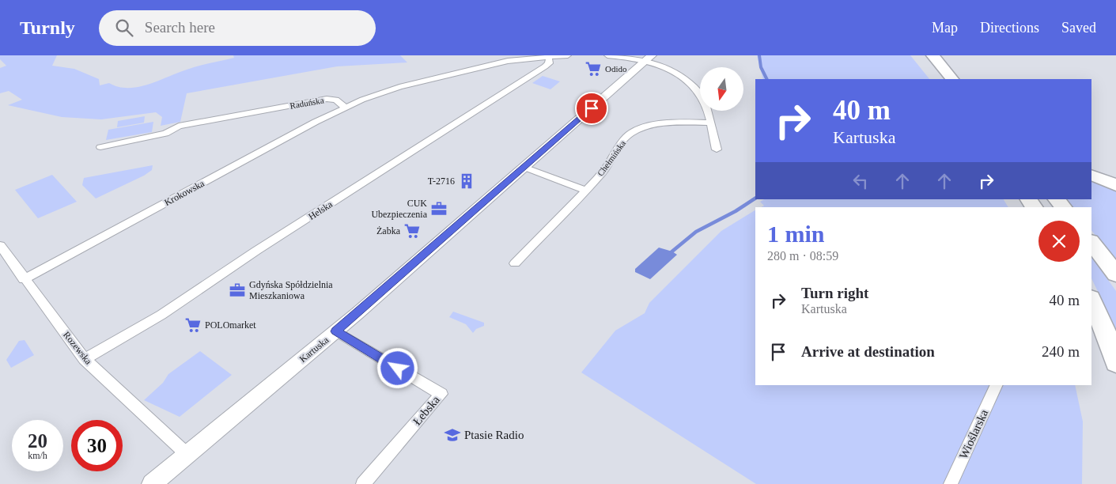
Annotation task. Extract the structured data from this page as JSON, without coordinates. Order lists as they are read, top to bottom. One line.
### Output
{"streets":{"street":["Raduńska","Chełmińska","Krokowska","Helska","Rozewska","Kartuska","Łebska","Wioślarska"]},"crossings":[["Raduńska","Krokowska"],["Krokowska","Rozewska"],["Helska","Rozewska"],["Rozewska","Kartuska"],["Kartuska","Łebska"]],"places":{"supermarket":["Odido","Żabka","POLOmarket"],"building":["T-2716"],"office":["CUK Ubezpieczenia","Gdyńska Spółdzielnia Mieszkaniowa"],"school or university":["Ptasie Radio"]},"north":"bottom","page":{"header":"Turnly","search":"Search here","nav":["Map","Directions","Saved"],"turn":["40 m","Kartuska"],"heading":["1 min","280 m · 08:59"],"list":[{"name":"Turn right","note":"Kartuska","value":"40 m"},{"name":"Arrive at destination","value":"240 m"}],"speed":"20 km/h","limit":"30"}}
